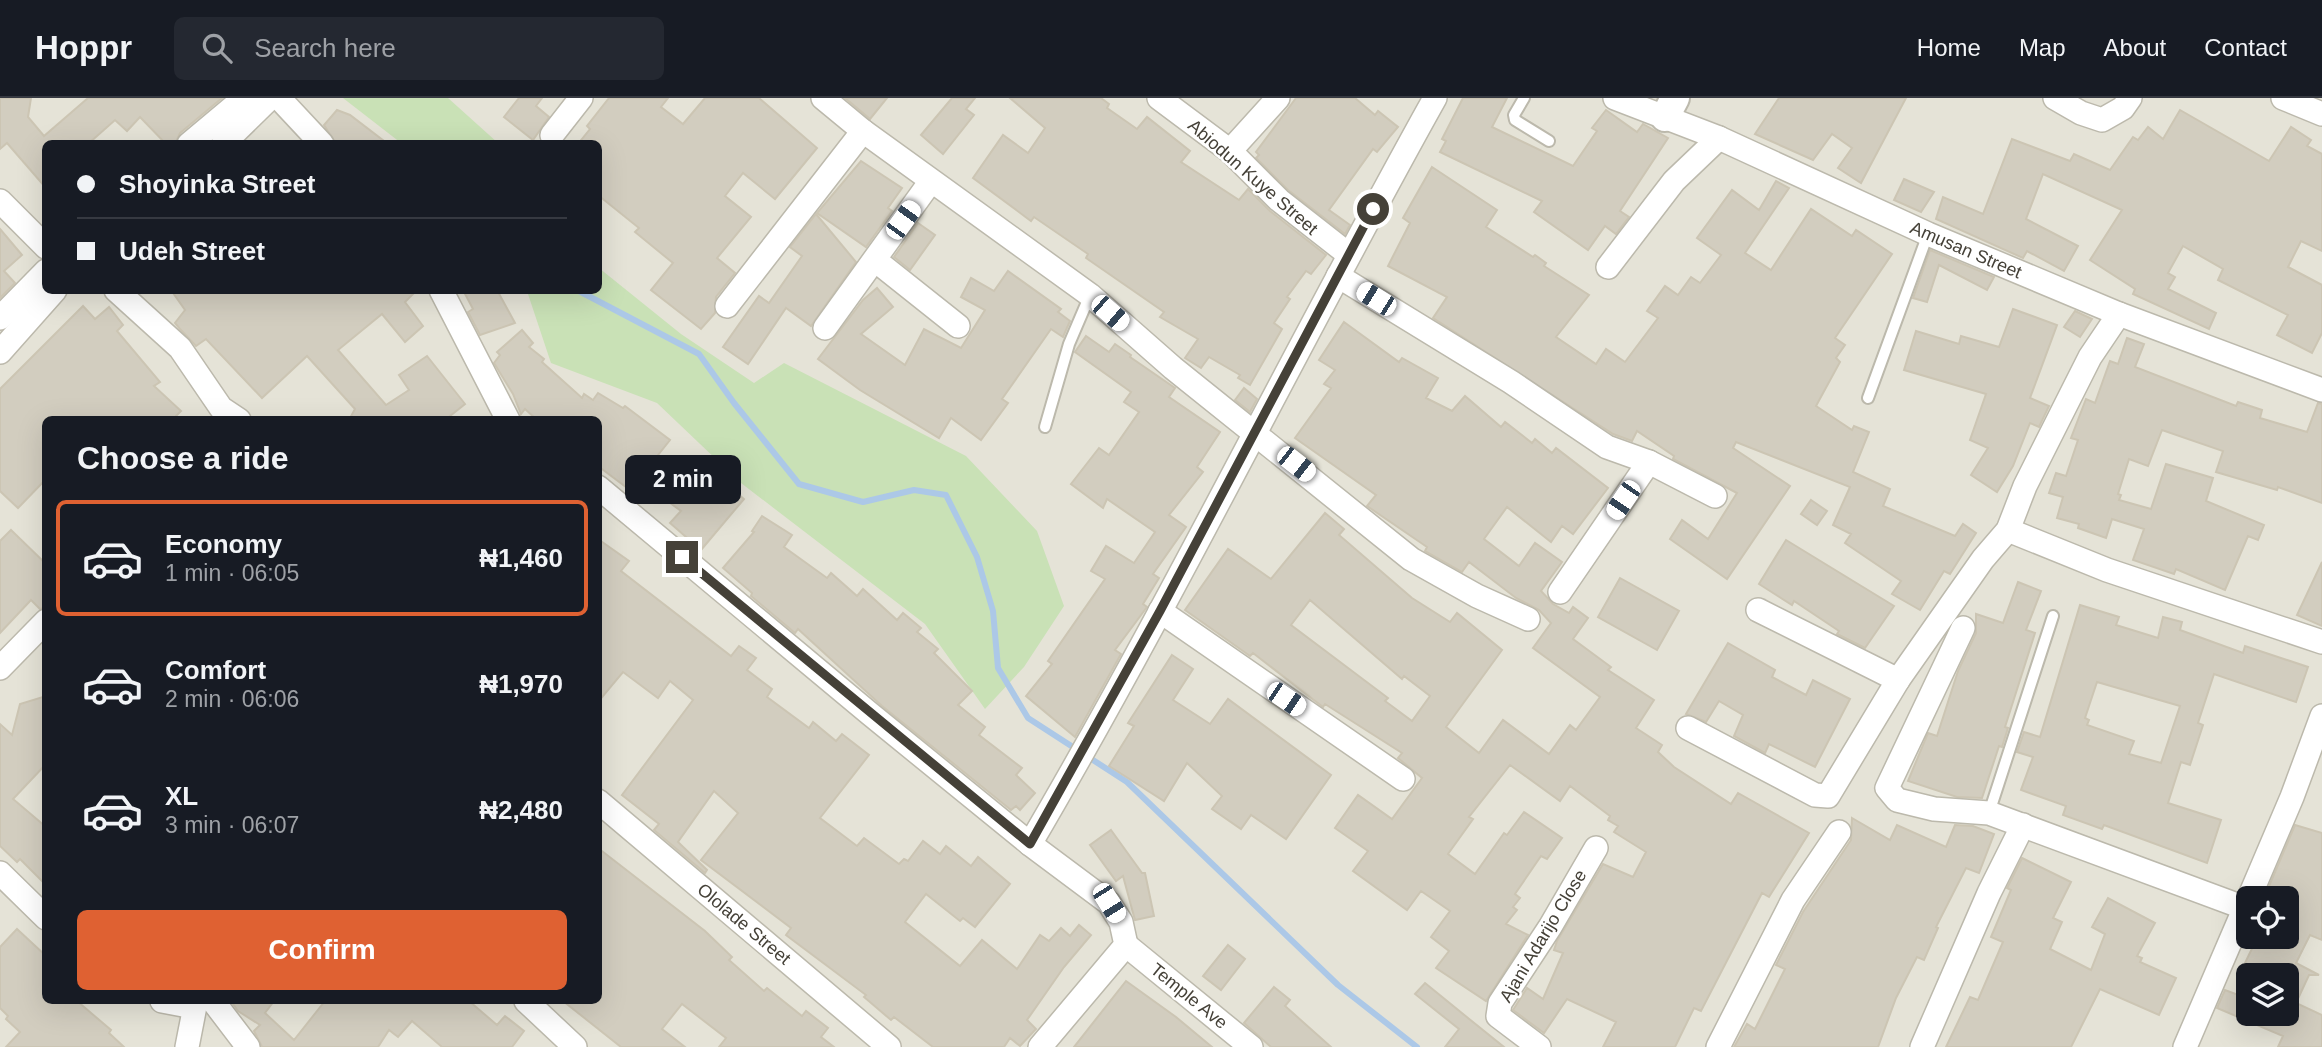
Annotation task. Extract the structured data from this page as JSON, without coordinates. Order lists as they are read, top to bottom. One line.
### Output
{"streets":{"street":["Abiodun Kuye Street","Amusan Street","Ololade Street","Ajani Adarijo Close","Temple Ave"]},"page":{"header":"Hoppr","search":"Search here","nav":["Home","Map","About","Contact"],"banner":["Shoyinka Street","Udeh Street"],"heading":"Choose a ride","bubble":"2 min","list":[{"name":"Economy","note":"1 min · 06:05","value":"₦1,460"},{"name":"Comfort","note":"2 min · 06:06","value":"₦1,970"},{"name":"XL","note":"3 min · 06:07","value":"₦2,480"}],"buttons":"Confirm"}}
